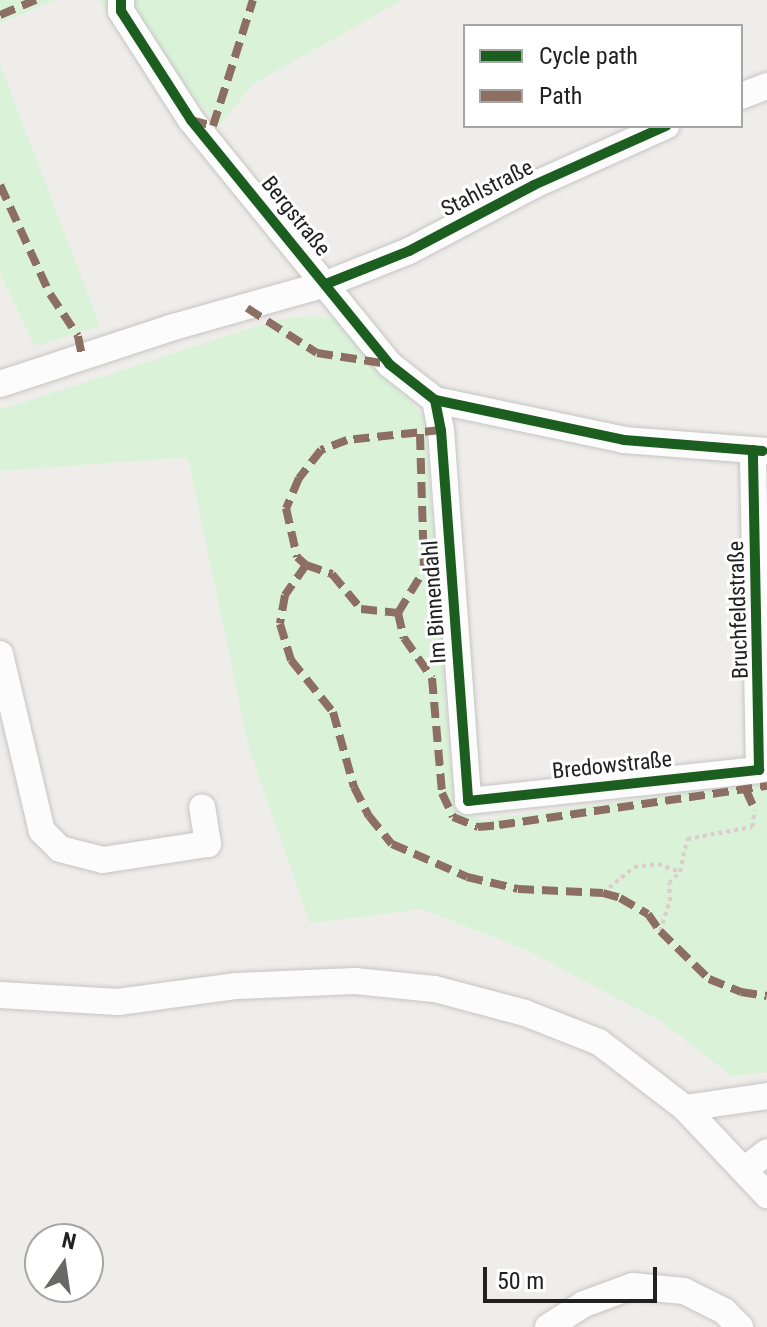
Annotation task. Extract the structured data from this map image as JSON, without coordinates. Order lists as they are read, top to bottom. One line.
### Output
{"streets":{"street":["Stahlstraße","Bergstraße","Im Binnendahl","Bruchfeldstraße","Bredowstraße"]},"crossings":[["Stahlstraße","Bergstraße"],["Bergstraße","Im Binnendahl"],["Bergstraße","Bruchfeldstraße"],["Im Binnendahl","Bredowstraße"],["Bruchfeldstraße","Bredowstraße"]],"legend":["Cycle path","Path"],"scale_bar":"50 m","north":"top"}
